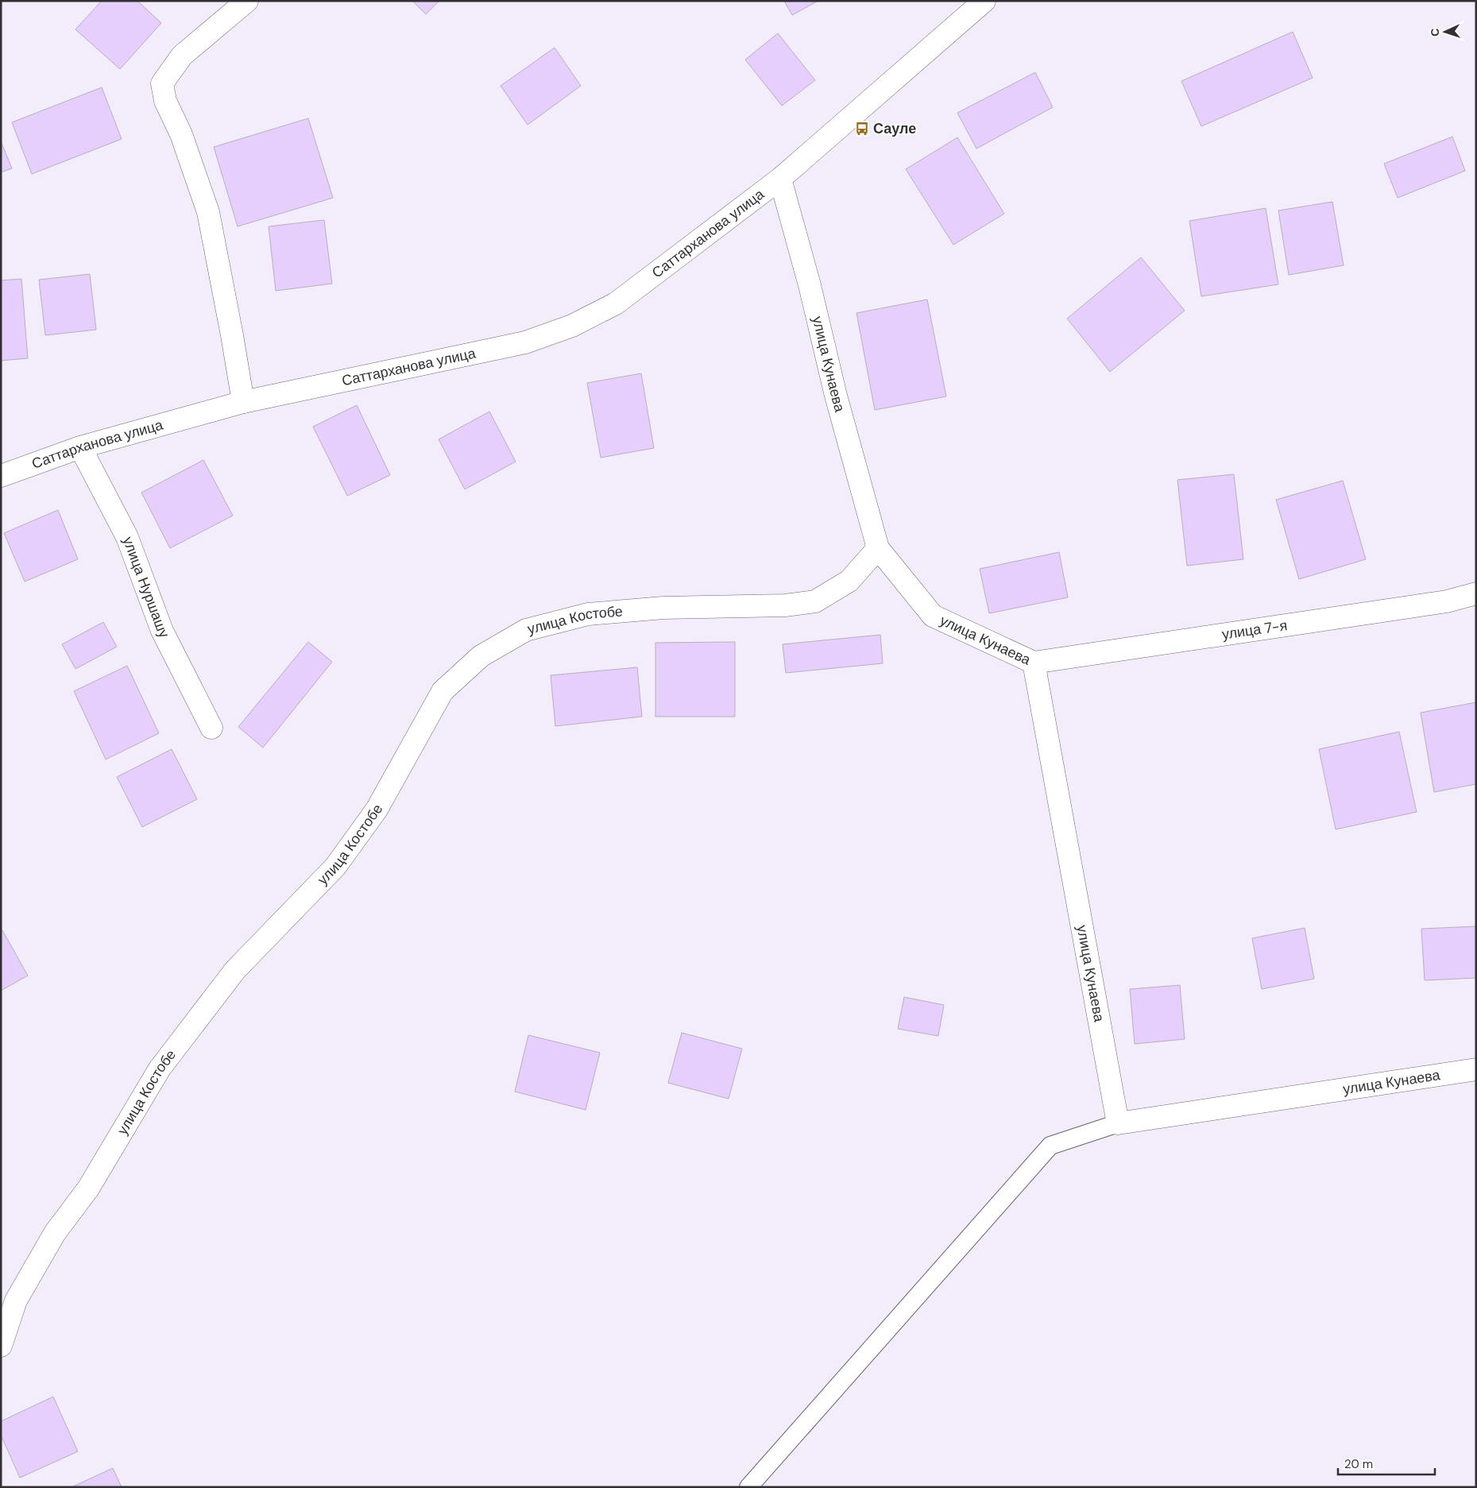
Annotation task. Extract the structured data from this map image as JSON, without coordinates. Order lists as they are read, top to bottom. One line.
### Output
{"streets":{"street":["Саттарханова улица","улица Кунаева","улица Нуршашу","улица Костобе","улица 7-я"]},"crossings":[["Саттарханова улица","улица Кунаева"],["Саттарханова улица","улица Нуршашу"],["улица Кунаева","улица Костобе"],["улица Кунаева","улица 7-я"]],"places":{"bus stop":["Сауле"]},"scale_bar":"20 m","north":"left"}
